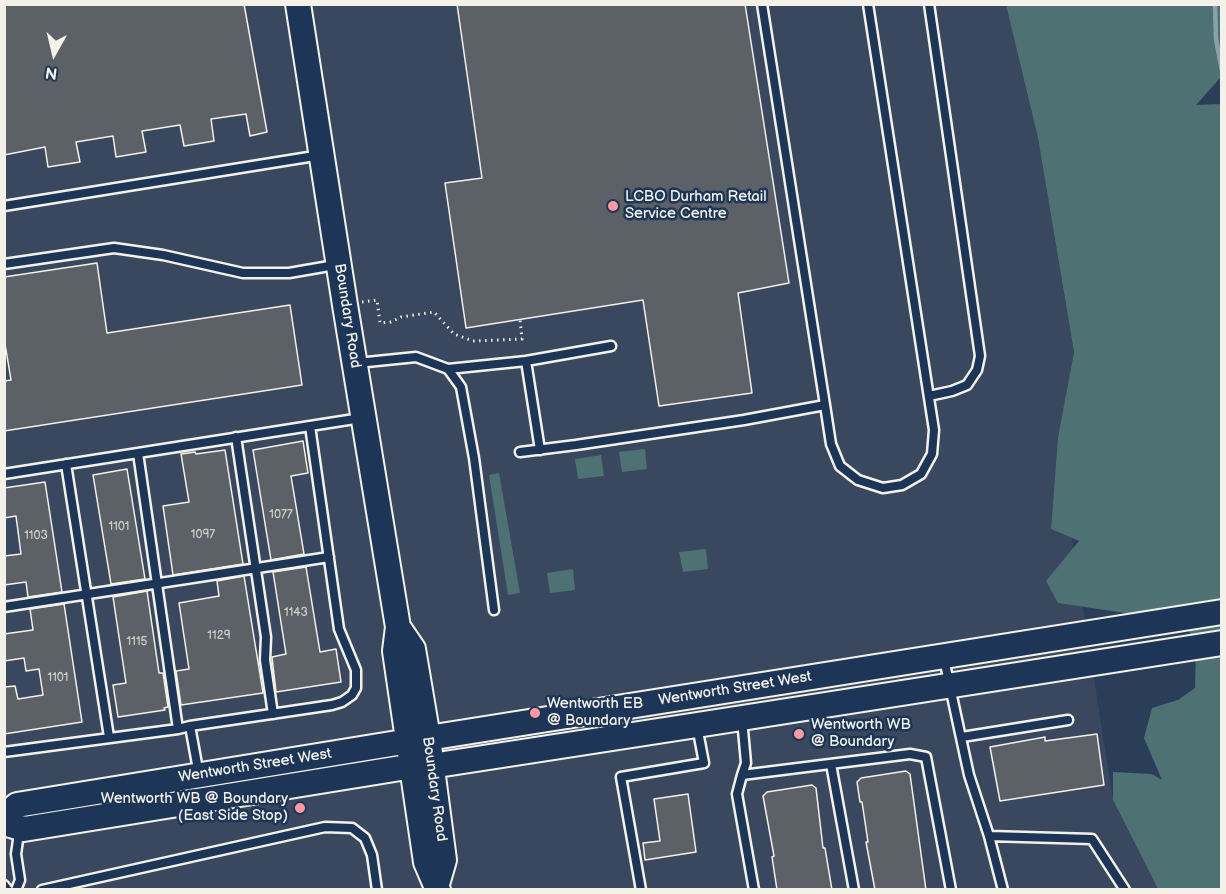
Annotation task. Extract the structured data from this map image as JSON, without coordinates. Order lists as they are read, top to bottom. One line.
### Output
{"streets":{"main road":["Boundary Road","Wentworth Street West"]},"crossings":[["Boundary Road","Wentworth Street West"]],"places":["LCBO Durham Retail Service Centre","Wentworth EB @ Boundary","Wentworth WB @ Boundary","Wentworth WB @ Boundary (East Side Stop)"],"house_numbers":["1077","1101","1097","1103","1143","1129","1115","1101"],"north":"bottom"}
